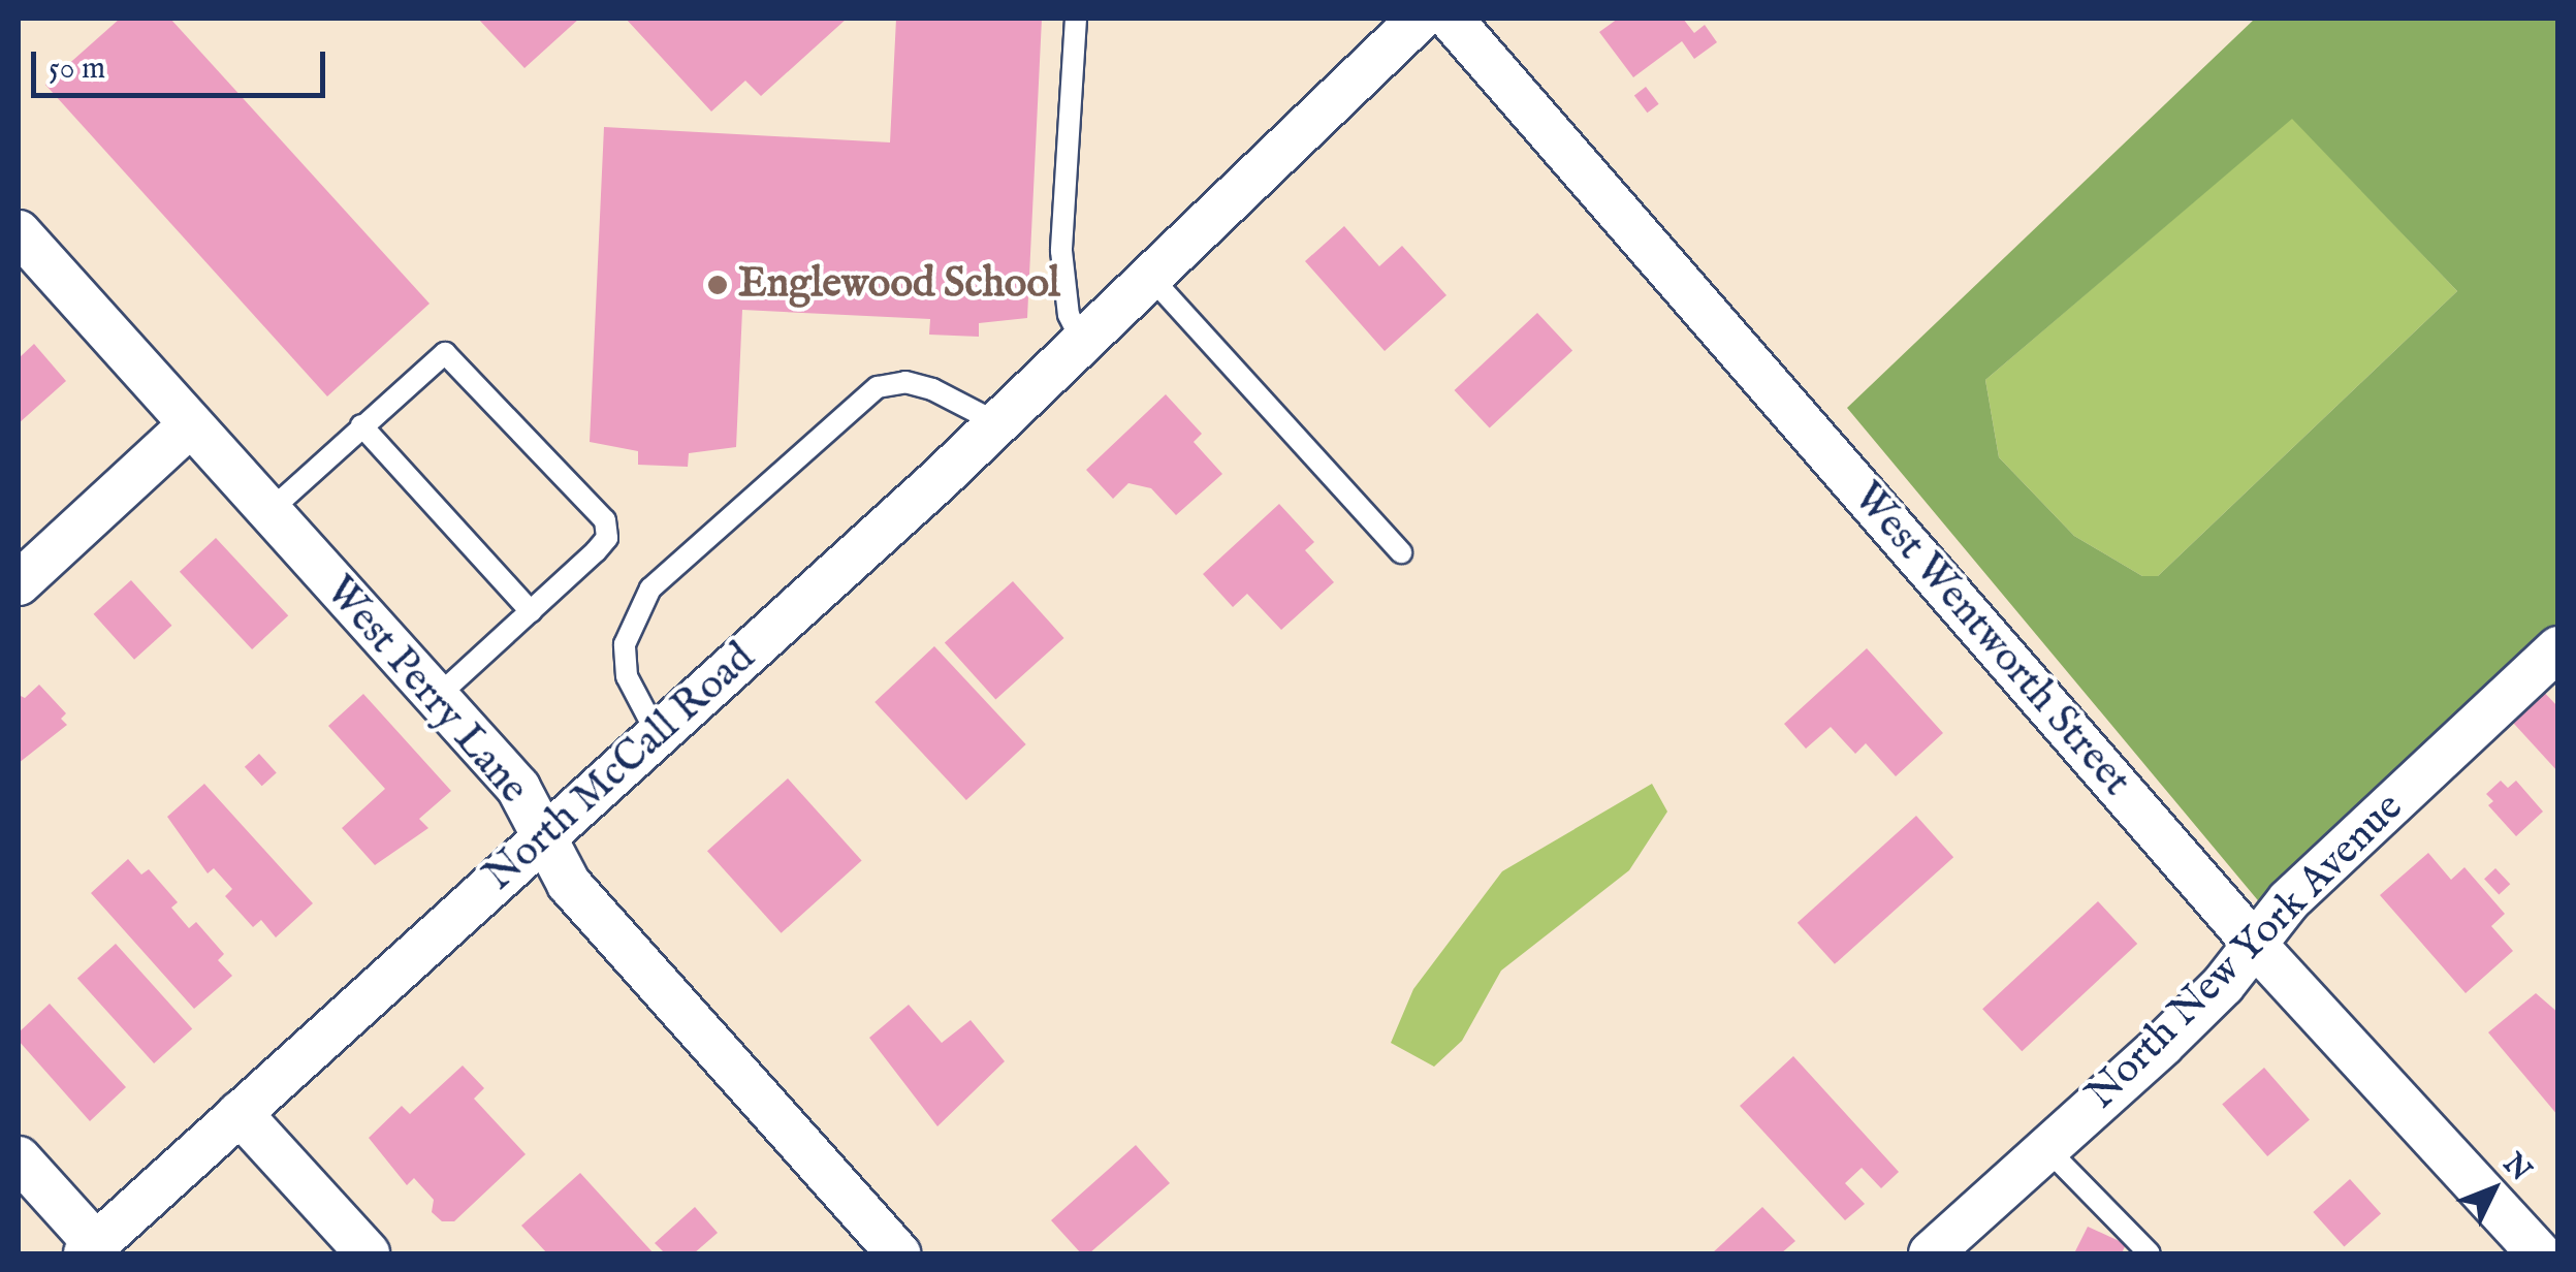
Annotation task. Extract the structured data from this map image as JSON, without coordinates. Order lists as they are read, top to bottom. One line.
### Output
{"streets":{"street":["West Wentworth Street","West Perry Lane","North McCall Road","North New York Avenue"]},"crossings":[["West Wentworth Street","North New York Avenue"],["West Perry Lane","North McCall Road"]],"places":["Englewood School"],"scale_bar":"50 m","north":"top right"}
